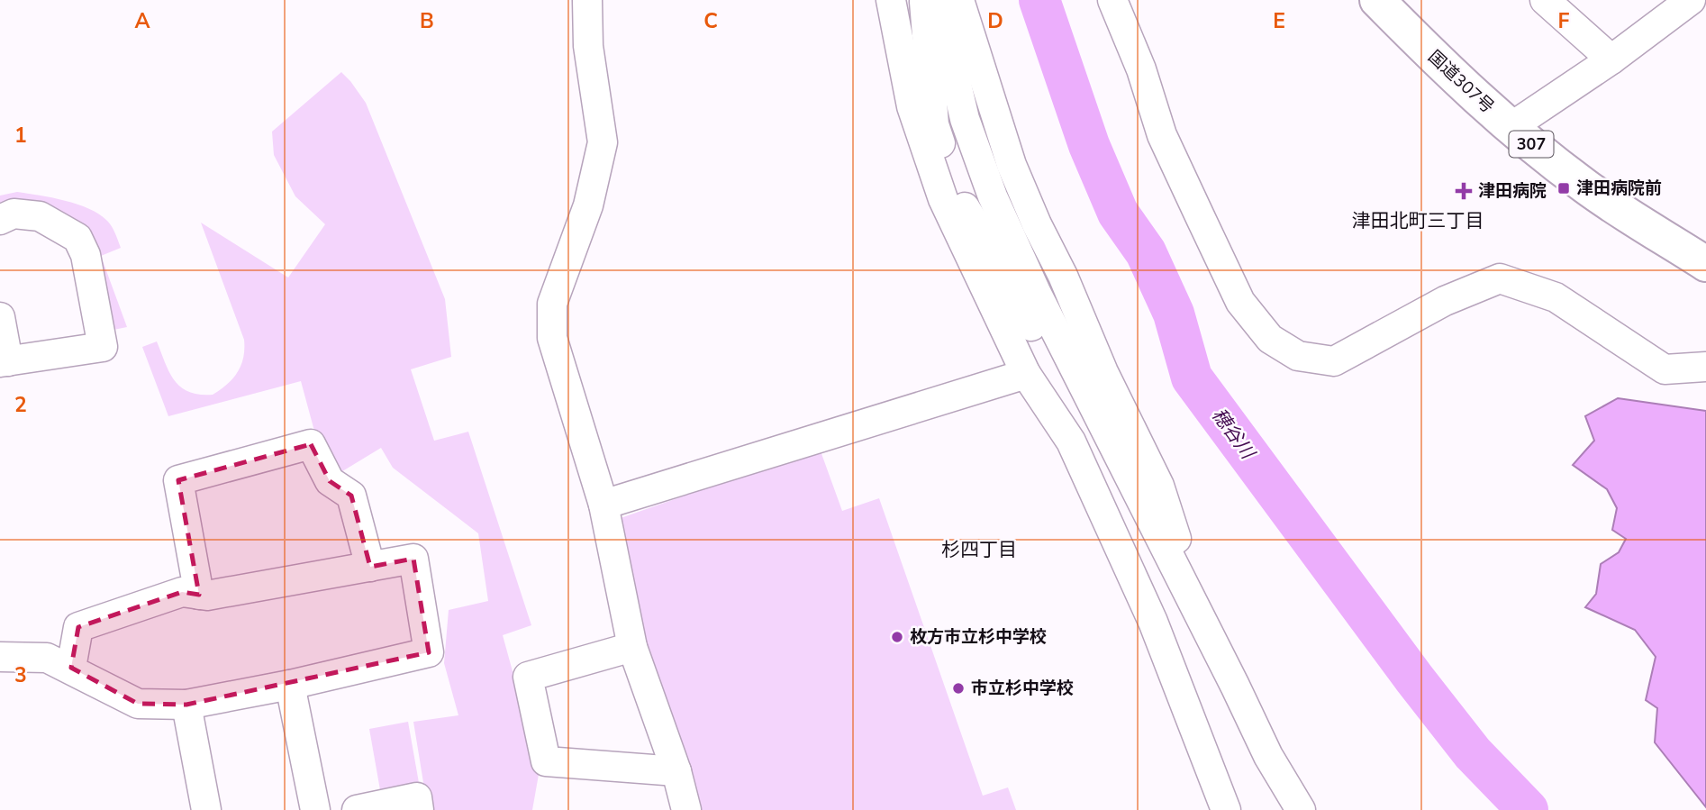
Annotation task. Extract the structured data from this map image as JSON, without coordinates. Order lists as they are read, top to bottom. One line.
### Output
{"streets":{"highway":["国道307号","307"]},"districts":["津田北町三丁目","杉四丁目"],"water":["穂谷川"],"places":{"transit":["津田病院前"],"health":["津田病院"],"other":["枚方市立杉中学校","市立杉中学校"]},"grid":{"columns":["A","B","C","D","E","F"],"rows":["1","2","3"]}}
